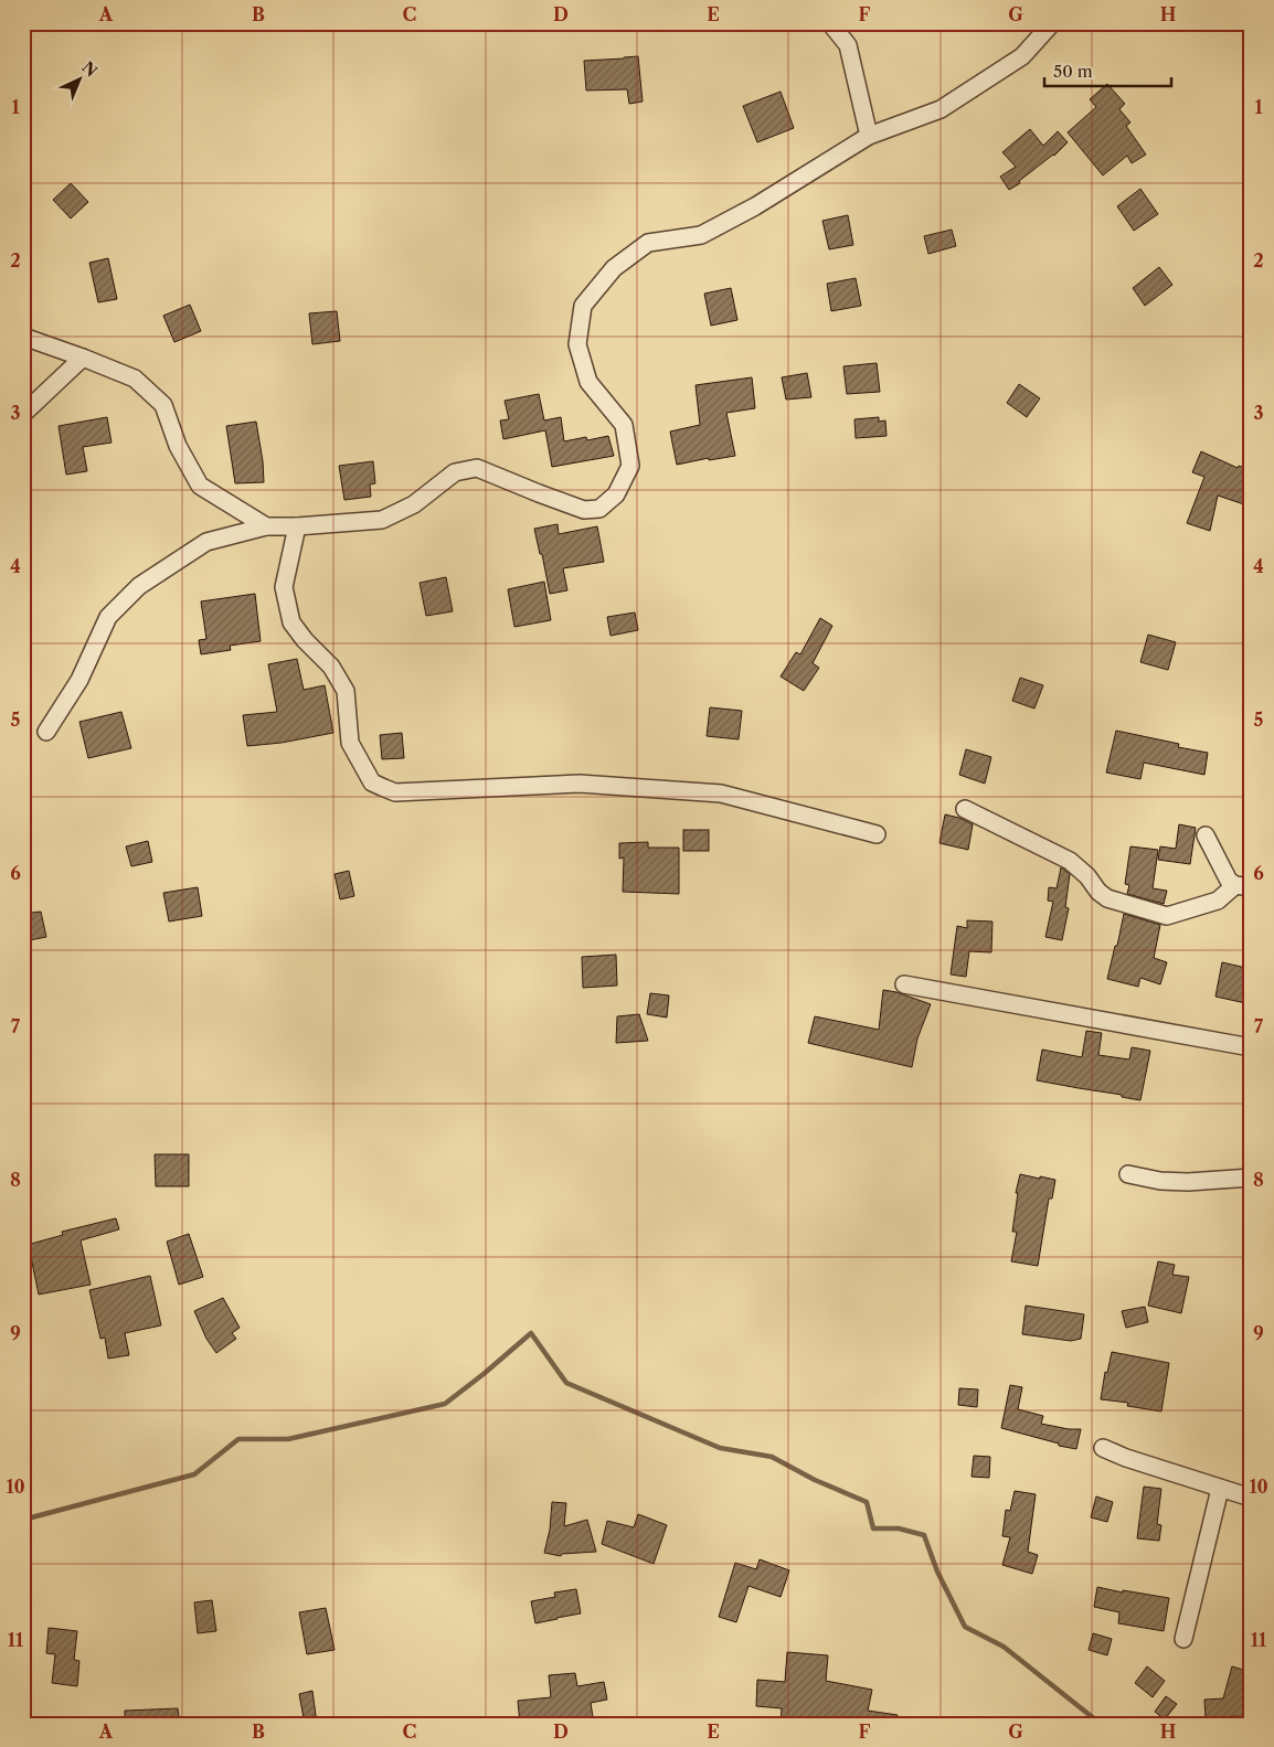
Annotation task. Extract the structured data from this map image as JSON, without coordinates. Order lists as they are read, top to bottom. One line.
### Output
{"scale_bar":"50 m","north":"top right","grid":{"columns":["A","B","C","D","E","F","G","H"],"rows":["1","2","3","4","5","6","7","8","9","10","11"]}}
